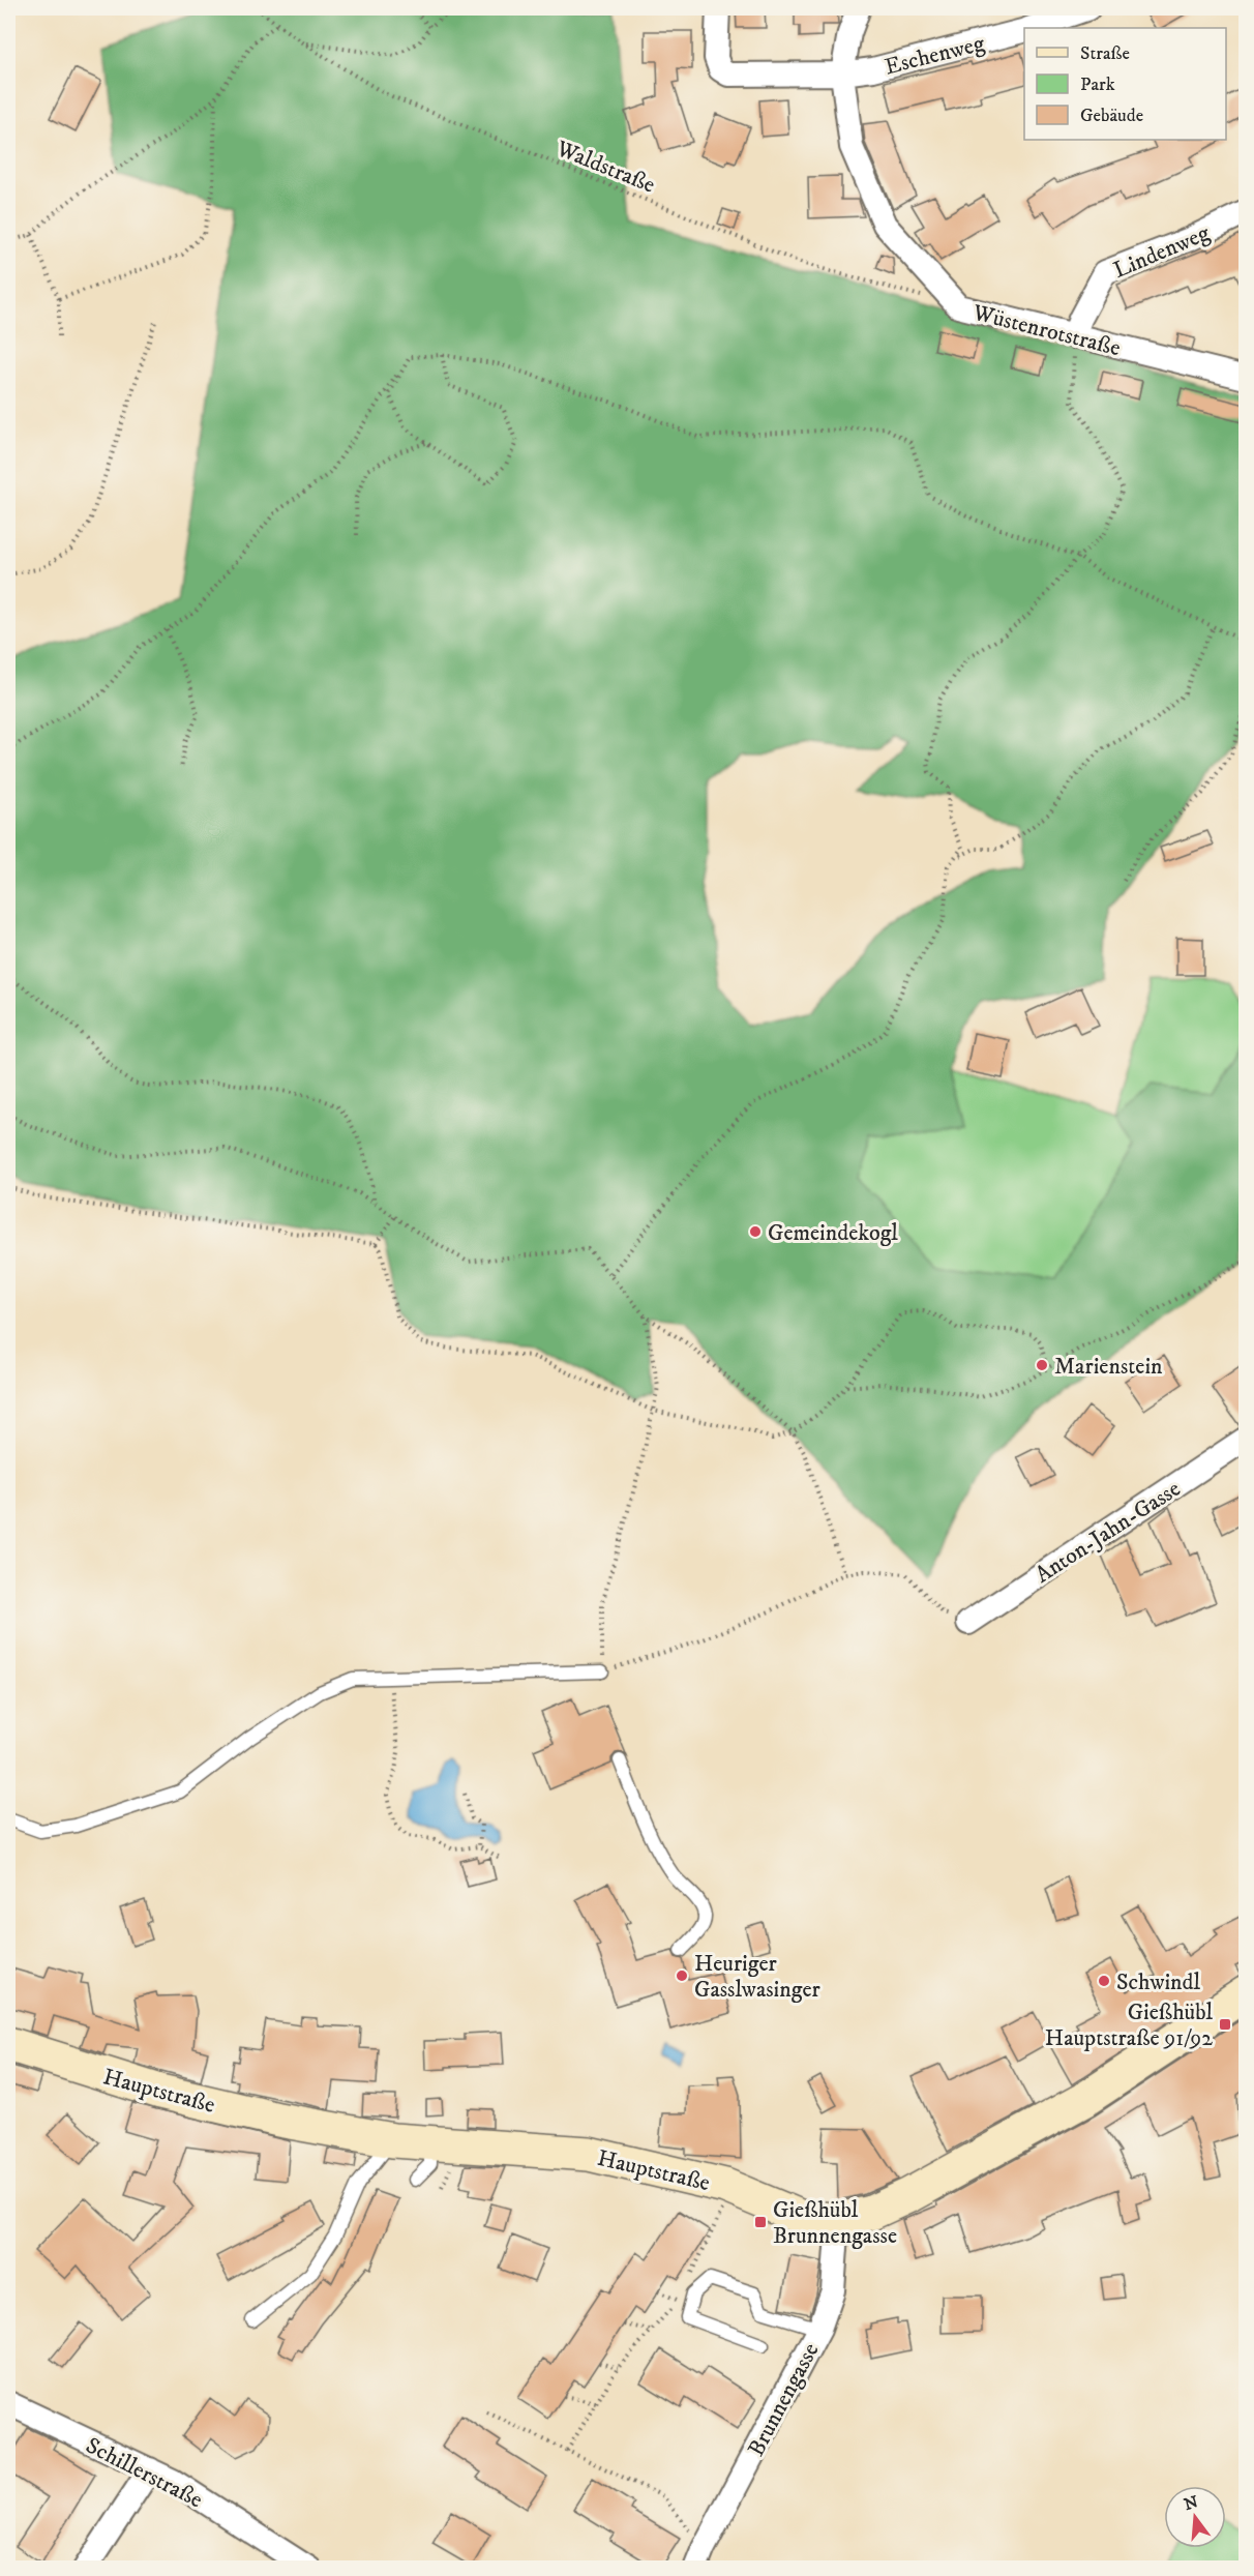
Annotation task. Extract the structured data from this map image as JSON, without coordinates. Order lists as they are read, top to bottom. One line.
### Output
{"streets":{"street":["Eschenweg","Lindenweg","Wüstenrotstraße","Anton-Jahn-Gasse","Hauptstraße","Brunnengasse","Schillerstraße"],"path":["Waldstraße"]},"crossings":[["Eschenweg","Wüstenrotstraße"],["Waldstraße","Wüstenrotstraße"],["Lindenweg","Wüstenrotstraße"],["Hauptstraße","Brunnengasse"]],"places":{"other":["Gemeindekogl","Marienstein","Heuriger Gasslwasinger","Schwindl"],"transit":["Gießhübl Hauptstraße 91/92","Gießhübl Brunnengasse"]},"legend":["Straße","Park","Gebäude"],"north":"top"}
